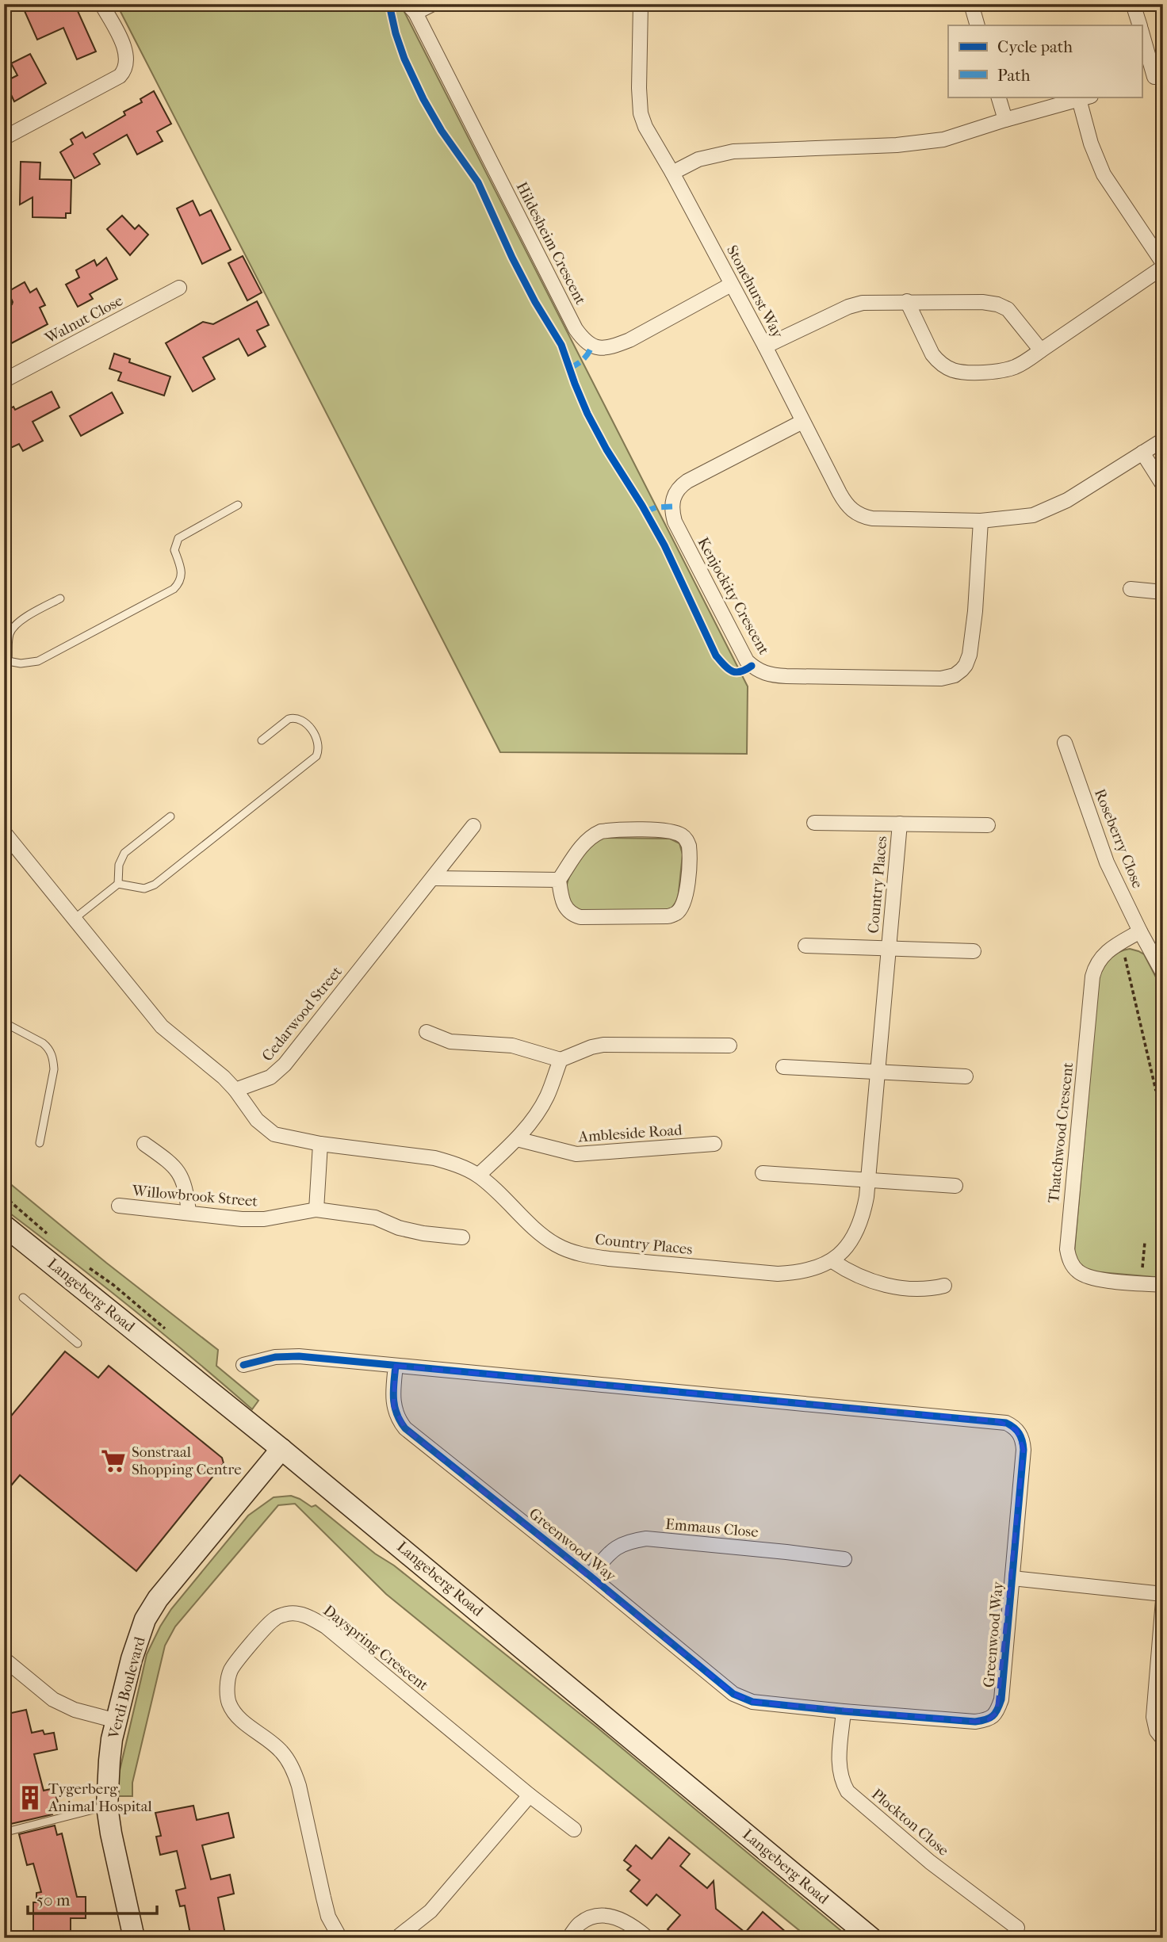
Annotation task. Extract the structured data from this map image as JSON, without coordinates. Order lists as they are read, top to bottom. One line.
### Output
{"streets":{"main road":["Langeberg Road","Verdi Boulevard"],"street":["Hildesheim Crescent","Stonehurst Way","Walnut Close","Kenjockity Crescent","Roseberry Close","Country Places","Cedarwood Street","Thatchwood Crescent","Ambleside Road","Willowbrook Street","Emmaus Close","Greenwood Way","Dayspring Crescent","Plockton Close"]},"crossings":[["Hildesheim Crescent","Stonehurst Way"],["Stonehurst Way","Kenjockity Crescent"],["Roseberry Close","Thatchwood Crescent"],["Country Places","Cedarwood Street"],["Langeberg Road","Verdi Boulevard"],["Emmaus Close","Greenwood Way"],["Greenwood Way","Plockton Close"]],"places":{"supermarket":["Sonstraal Shopping Centre"],"building":["Tygerberg Animal Hospital"]},"legend":["Cycle path","Path"],"scale_bar":"50 m"}
